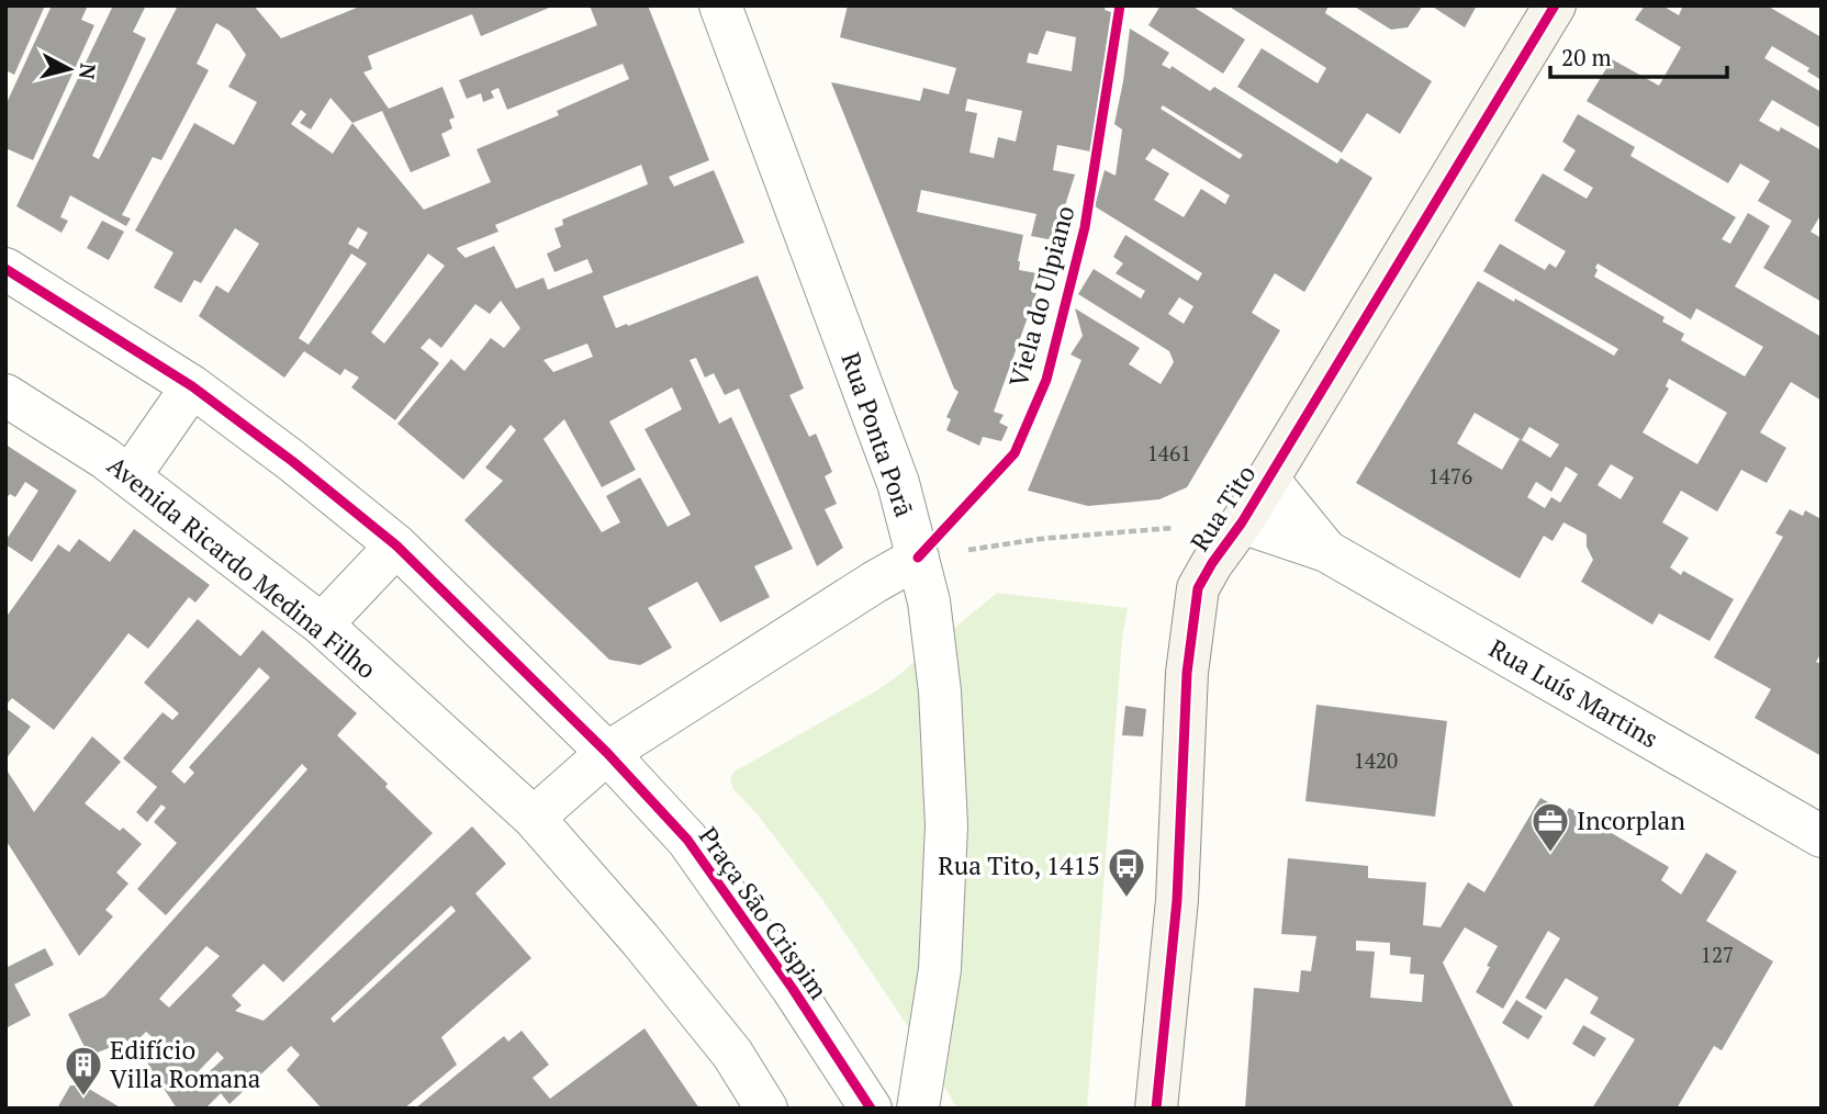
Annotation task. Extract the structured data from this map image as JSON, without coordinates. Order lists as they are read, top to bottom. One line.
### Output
{"streets":{"main road":["Rua Tito"],"street":["Rua Ponta Porã","Avenida Ricardo Medina Filho","Rua Luís Martins","Praça São Crispim"],"cycle path":["Viela do Ulpiano"]},"crossings":[["Rua Tito","Rua Luís Martins"]],"places":{"office":["Incorplan"],"bus stop":["Rua Tito, 1415"],"building":["Edifício Villa Romana"]},"house_numbers":["1461","1476","1420","127"],"scale_bar":"20 m","north":"right"}
